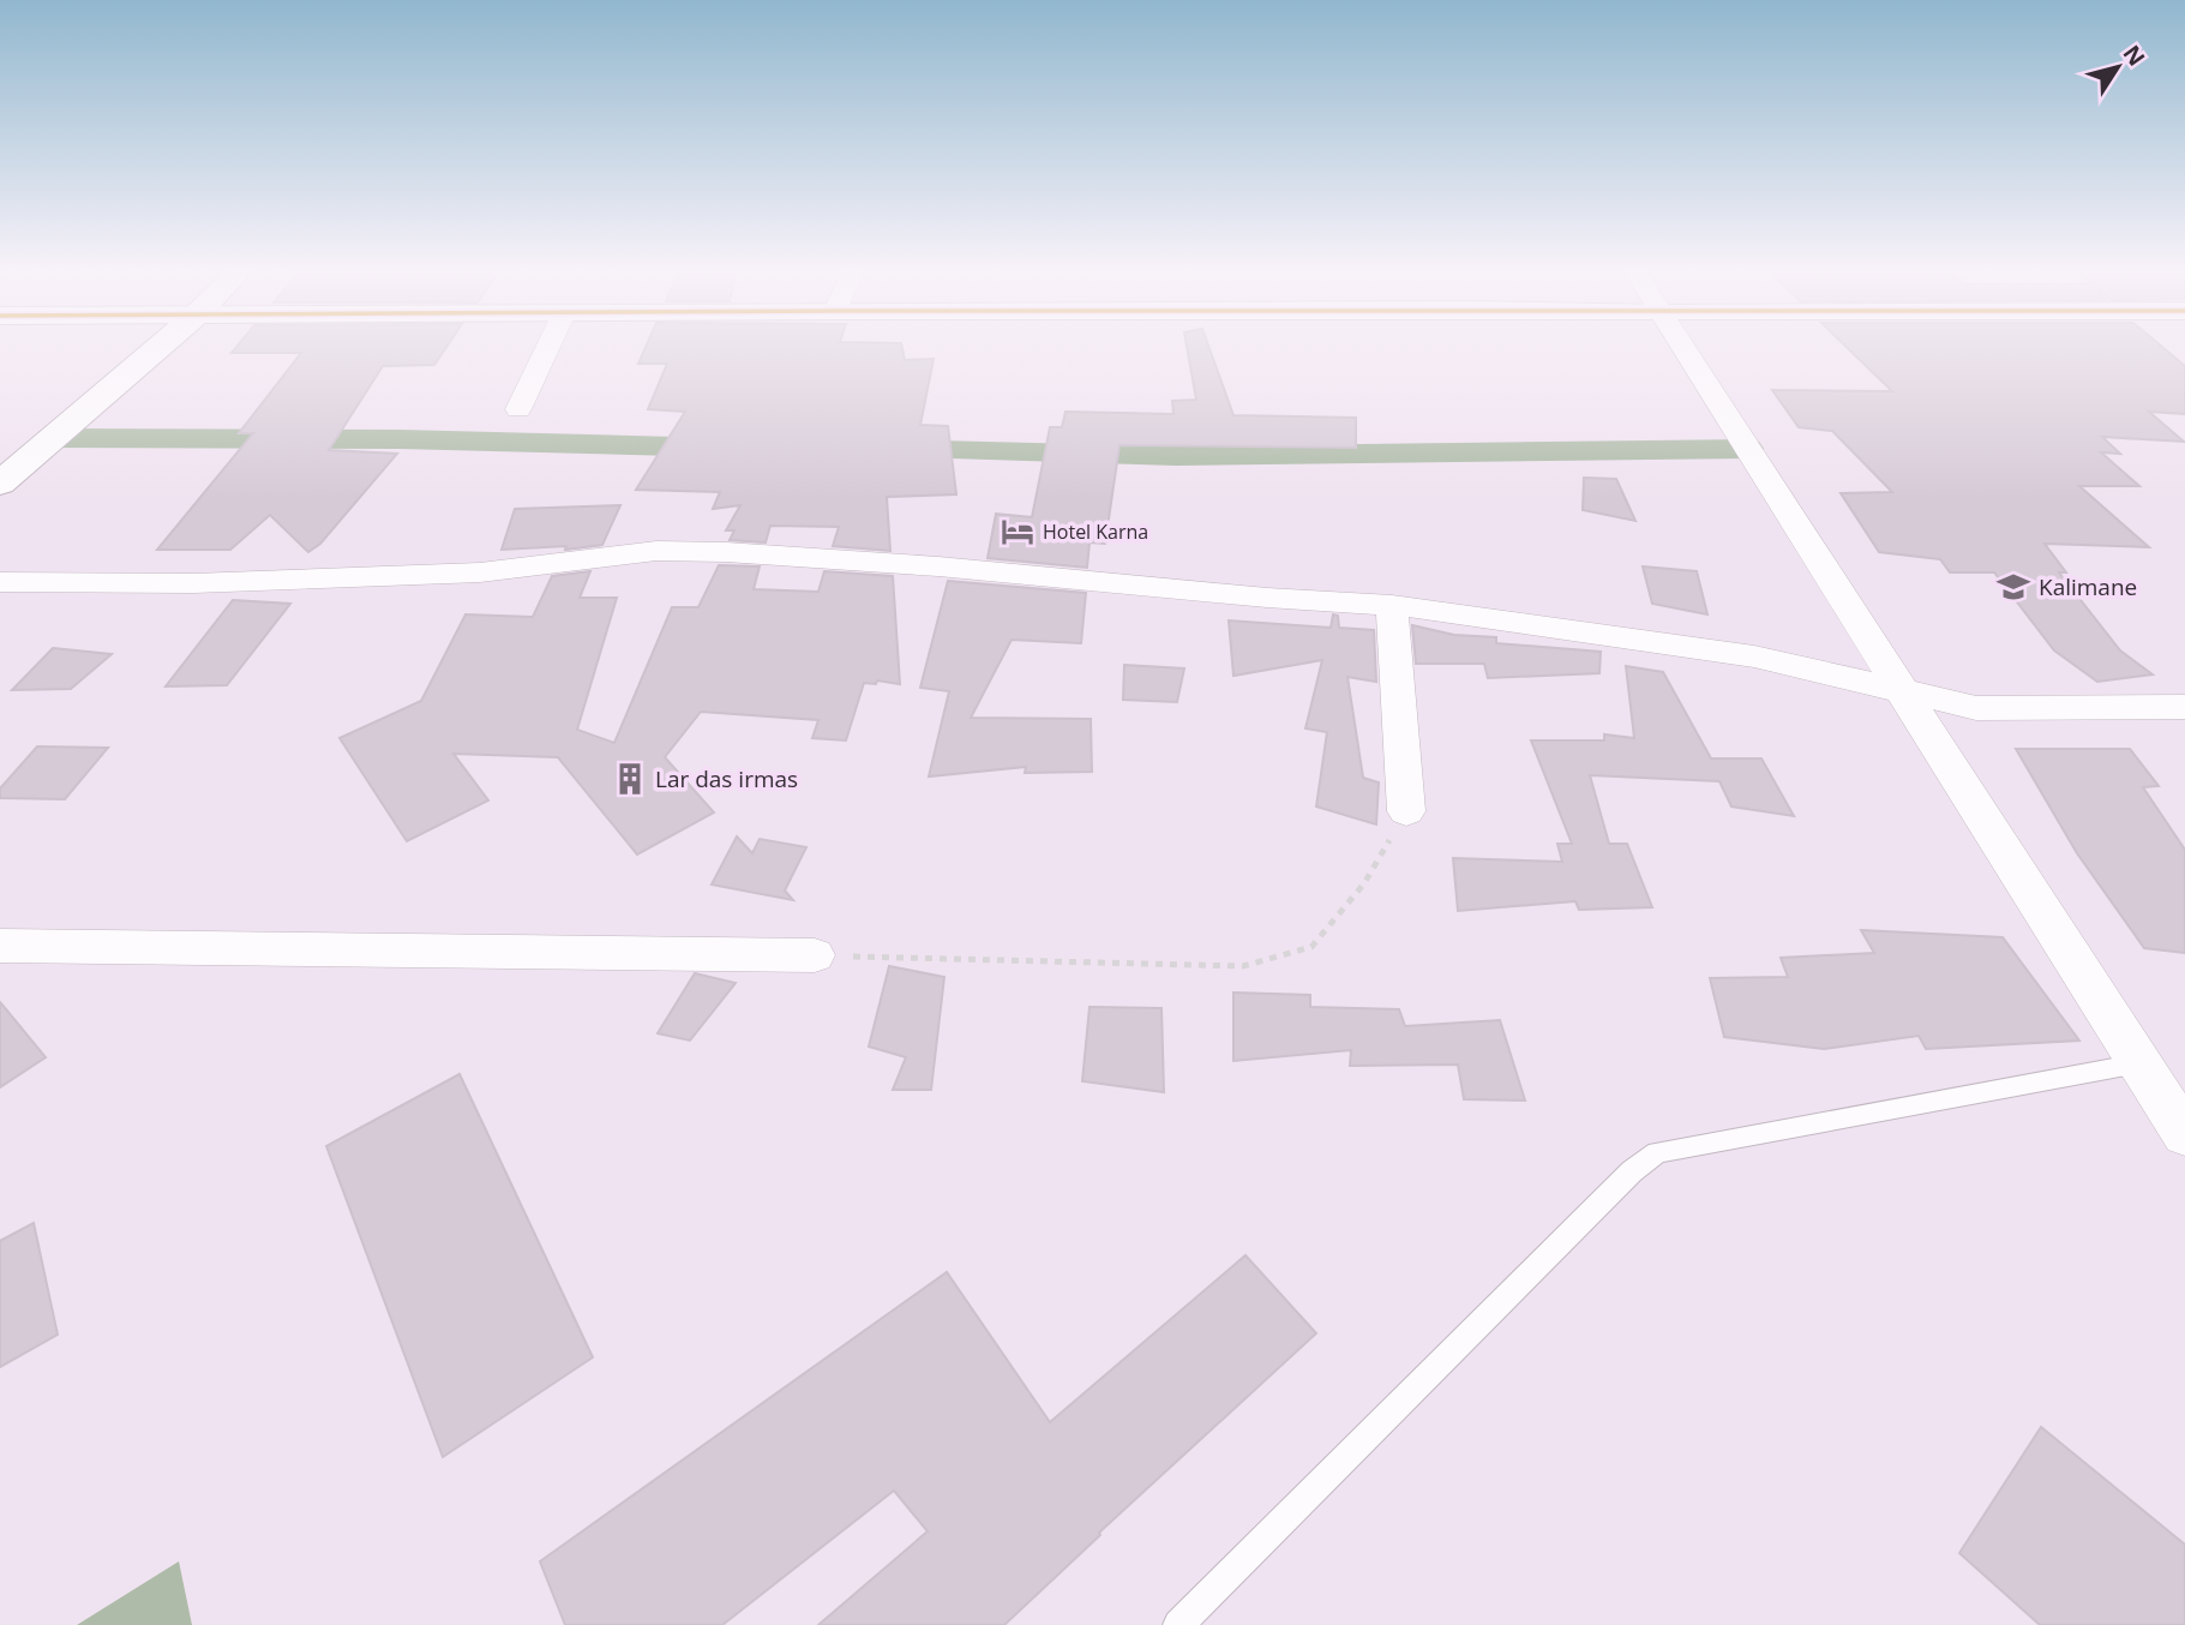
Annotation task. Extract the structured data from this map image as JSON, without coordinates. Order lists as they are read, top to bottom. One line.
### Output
{"places":{"hotel":["Hotel Karna"],"school or university":["Kalimane"],"building":["Lar das irmas"]},"north":"top right"}
